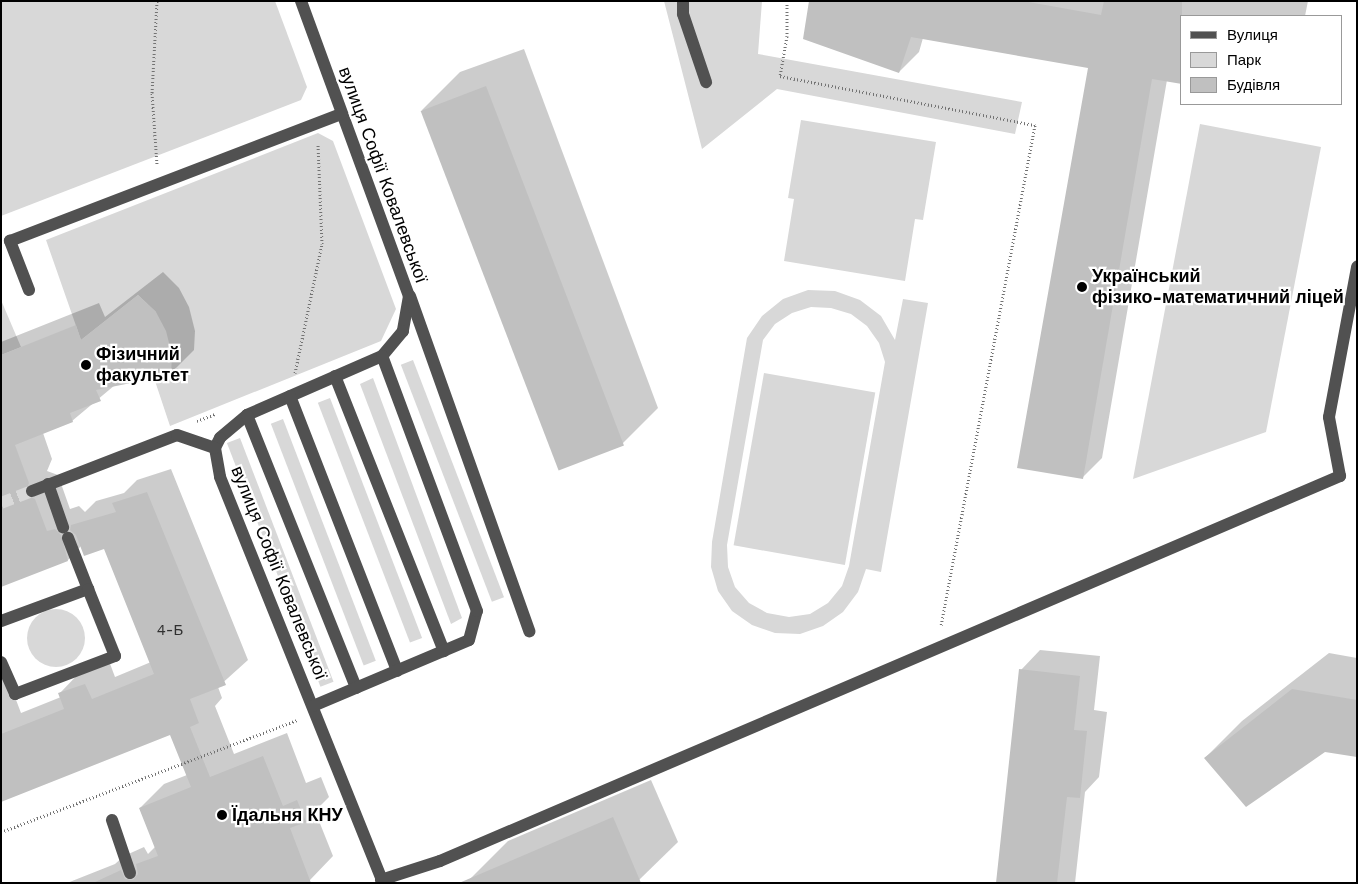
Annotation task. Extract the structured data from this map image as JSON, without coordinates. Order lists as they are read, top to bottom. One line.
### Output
{"streets":{"street":["вулиця Софії Ковалевської"]},"places":["Український фізико-математичний ліцей","Фізичний факультет","Їдальня КНУ"],"house_numbers":["4-Б"],"legend":["Вулиця","Парк","Будівля"]}
